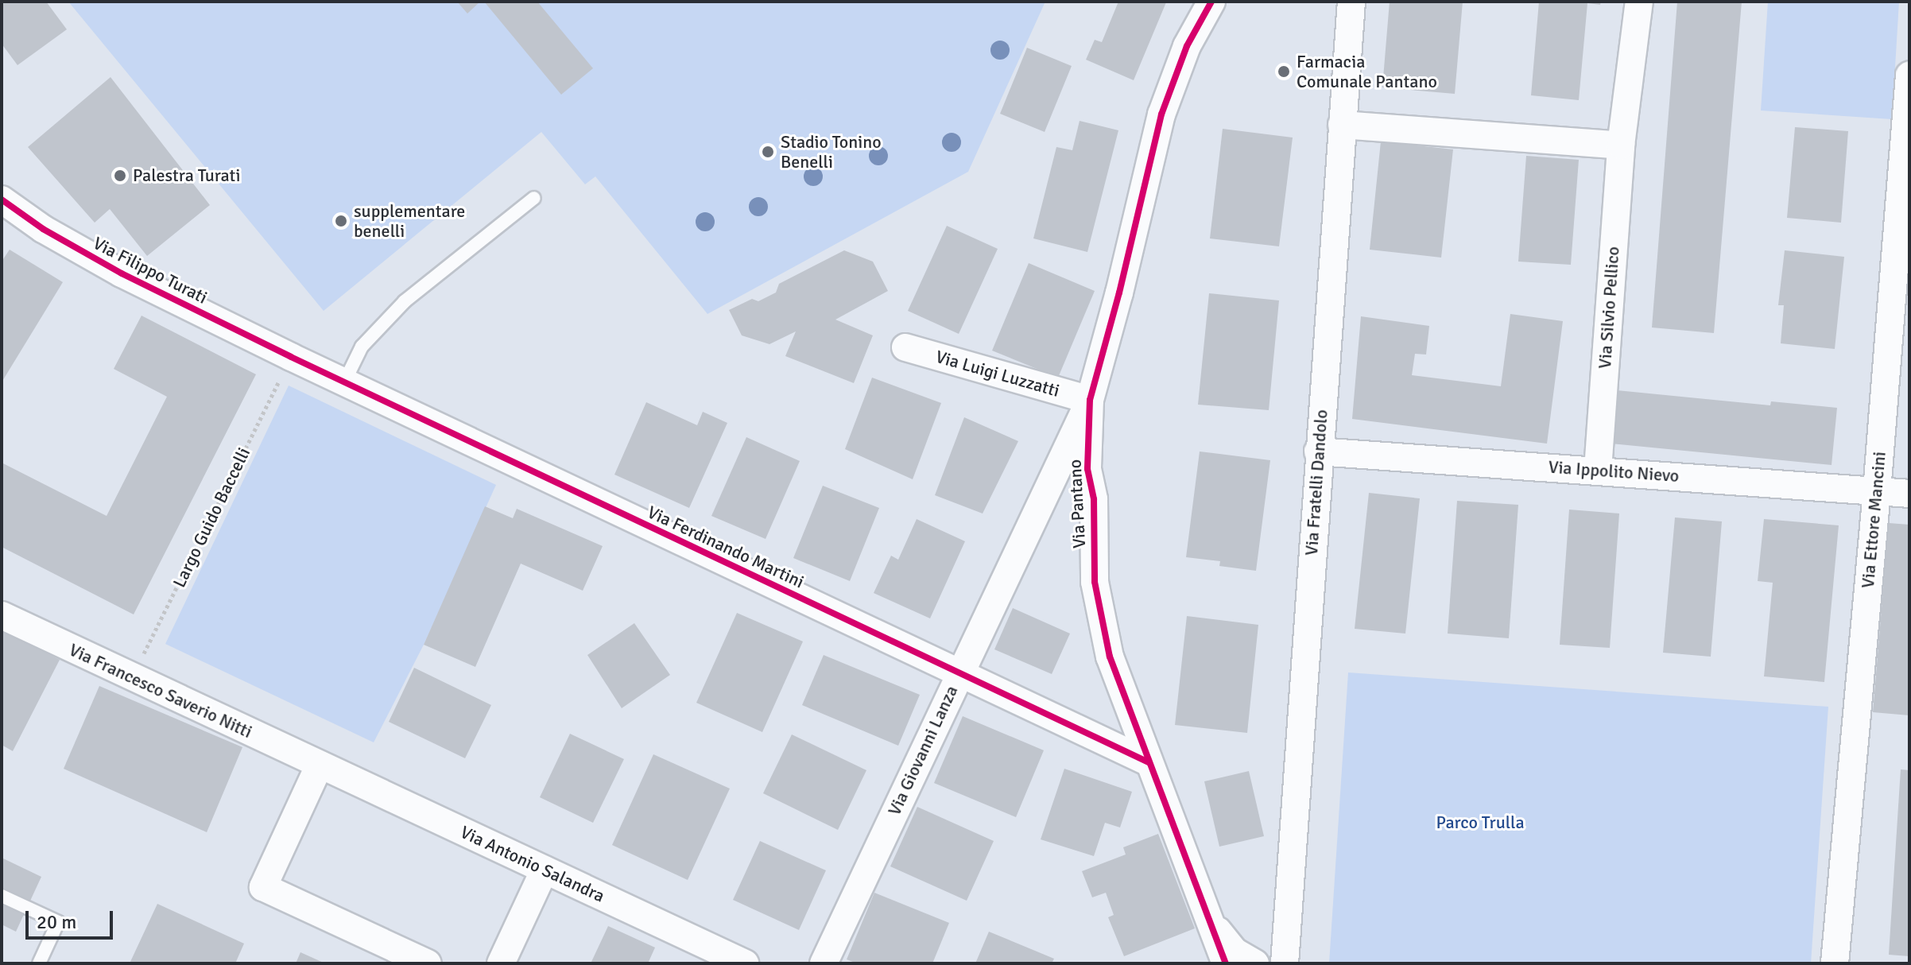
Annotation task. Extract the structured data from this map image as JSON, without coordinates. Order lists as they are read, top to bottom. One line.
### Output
{"streets":{"street":["Via Filippo Turati","Via Silvio Pellico","Via Luigi Luzzatti","Via Ippolito Nievo","Via Fratelli Dandolo","Via Pantano","Via Ettore Mancini","Via Ferdinando Martini","Via Francesco Saverio Nitti","Via Giovanni Lanza","Via Antonio Salandra"],"path":["Largo Guido Baccelli"]},"crossings":[["Via Filippo Turati","Largo Guido Baccelli"],["Via Filippo Turati","Via Ferdinando Martini"],["Via Silvio Pellico","Via Ippolito Nievo"],["Via Luigi Luzzatti","Via Pantano"],["Via Luigi Luzzatti","Via Giovanni Lanza"],["Via Ippolito Nievo","Via Fratelli Dandolo"],["Via Ippolito Nievo","Via Ettore Mancini"],["Via Pantano","Via Ferdinando Martini"],["Via Pantano","Via Giovanni Lanza"],["Largo Guido Baccelli","Via Ferdinando Martini"],["Largo Guido Baccelli","Via Francesco Saverio Nitti"],["Via Ferdinando Martini","Via Giovanni Lanza"],["Via Francesco Saverio Nitti","Via Antonio Salandra"]],"parks":["Parco Trulla"],"places":["Farmacia Comunale Pantano","Stadio Tonino Benelli","Palestra Turati","supplementare benelli"],"scale_bar":"20 m"}
